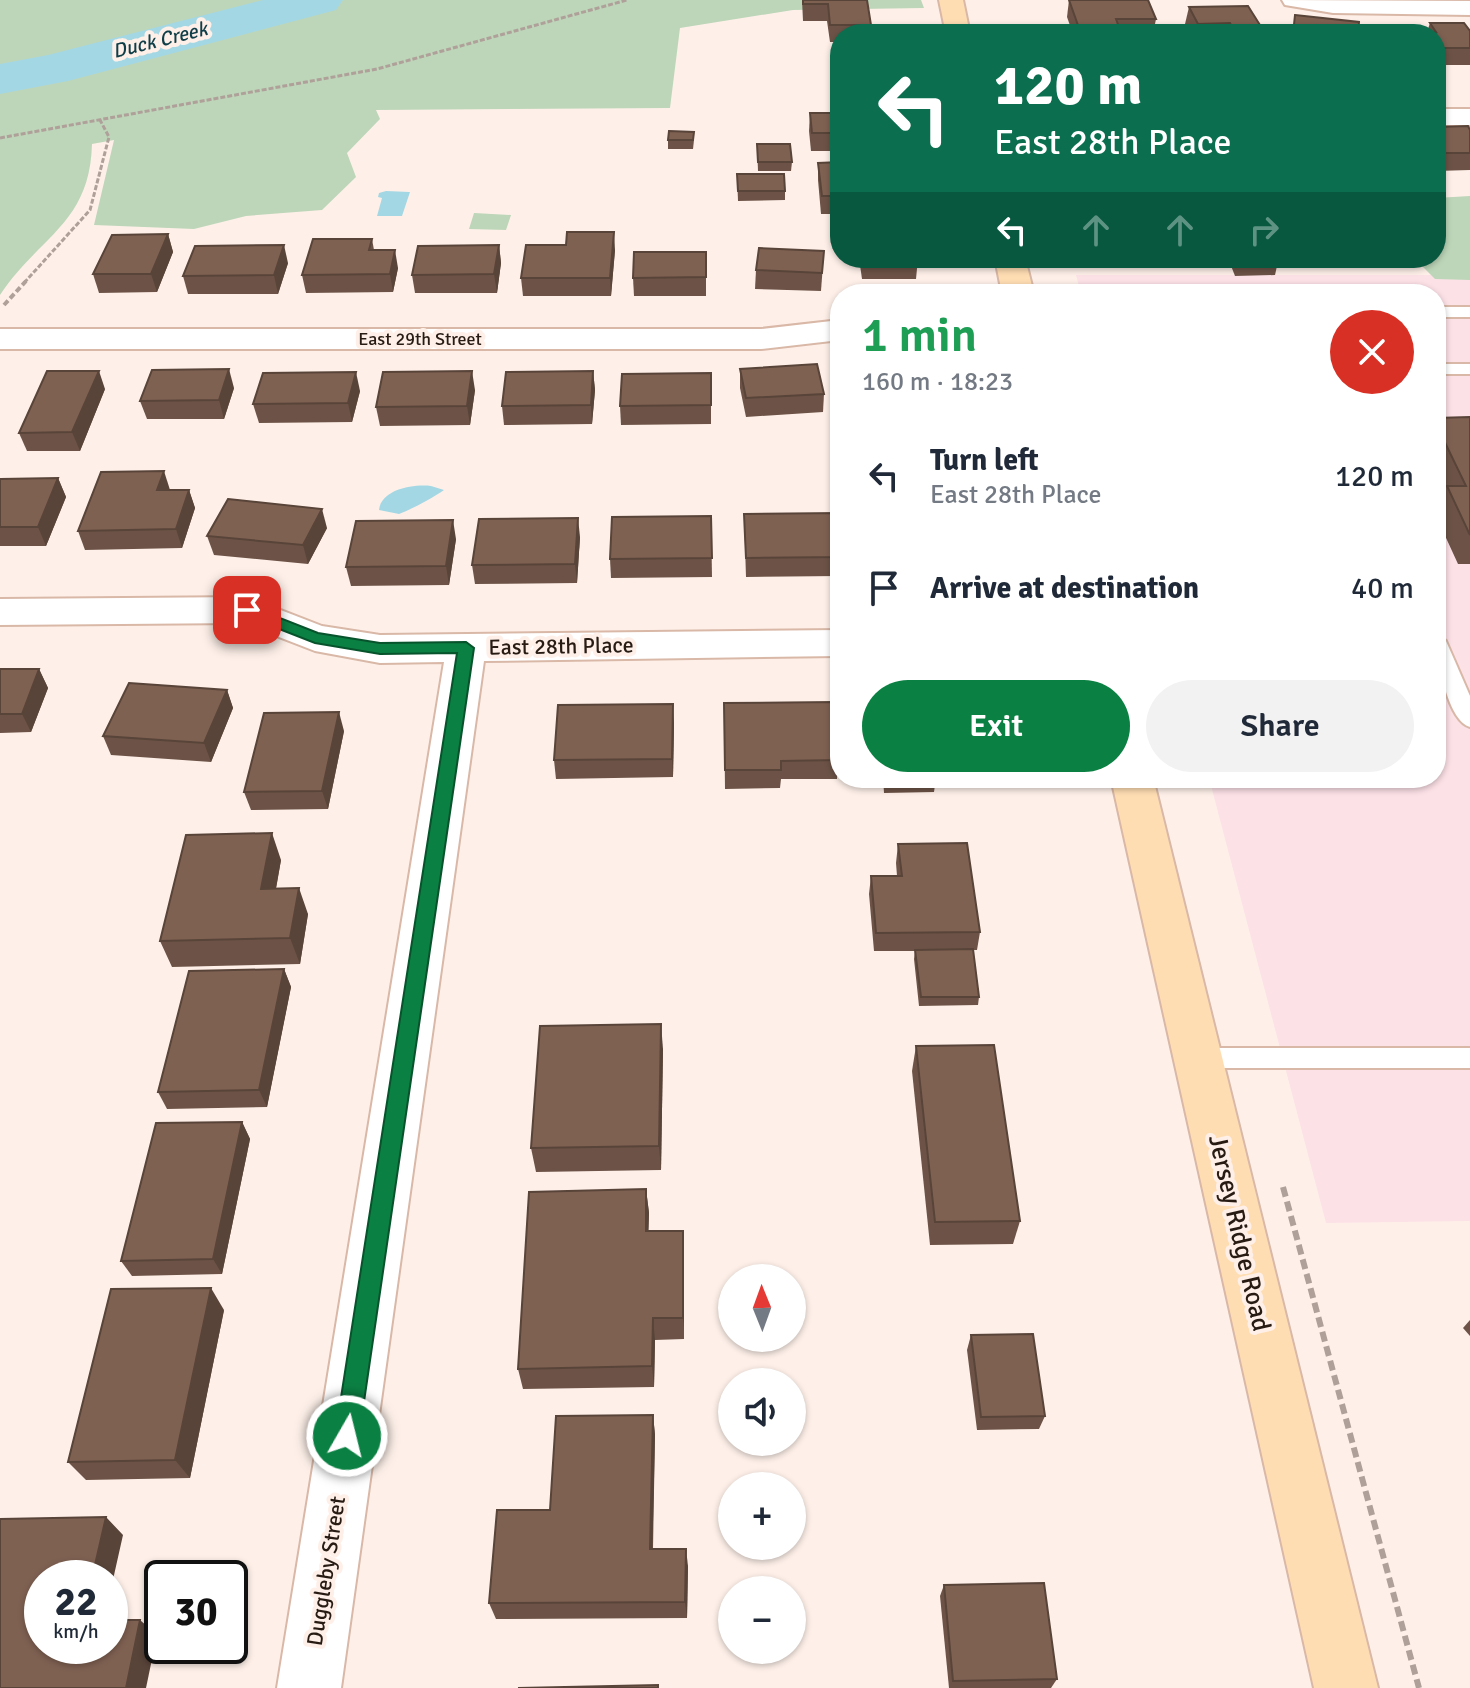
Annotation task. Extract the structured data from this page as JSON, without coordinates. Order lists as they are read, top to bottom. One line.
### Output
{"streets":{"street":["East 29th Street","East 28th Place","Jersey Ridge Road","Duggleby Street"]},"crossings":[["East 28th Place","Duggleby Street"]],"water":["Duck Creek"],"north":"top","page":{"turn":["120 m","East 28th Place"],"heading":["1 min","160 m · 18:23"],"list":[{"name":"Turn left","note":"East 28th Place","value":"120 m"},{"name":"Arrive at destination","value":"40 m"}],"buttons":["Exit","Share"],"map_buttons":["+","−"],"speed":"22 km/h","limit":"30"}}
